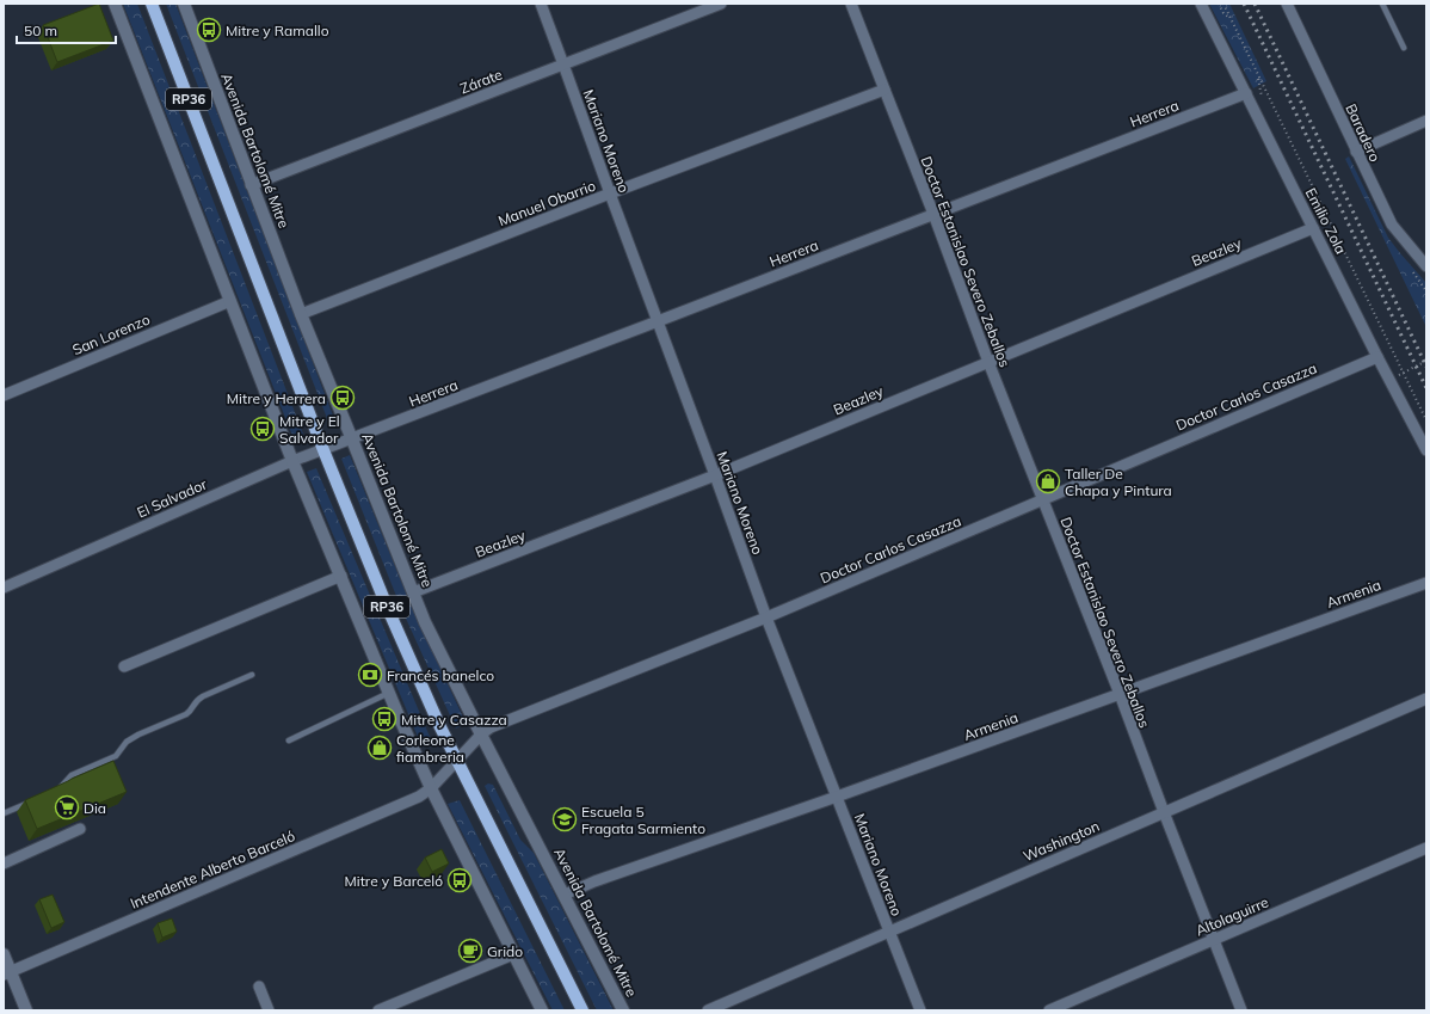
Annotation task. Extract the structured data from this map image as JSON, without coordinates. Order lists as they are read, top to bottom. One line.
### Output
{"streets":{"main road":["RP36"],"street":["Zárate","Herrera","Baradero","Mariano Moreno","Avenida Bartolomé Mitre","Manuel Obarrio","Emilio Zola","Beazley","Doctor Estanislao Severo Zeballos","San Lorenzo","Doctor Carlos Casazza","El Salvador","Armenia","Washington","Intendente Alberto Barceló","Altolaguirre"]},"crossings":[["Zárate","Mariano Moreno"],["Zárate","Avenida Bartolomé Mitre"],["RP36","Doctor Carlos Casazza"],["RP36","El Salvador"],["Herrera","Mariano Moreno"],["Herrera","Avenida Bartolomé Mitre"],["Herrera","Emilio Zola"],["Herrera","Doctor Estanislao Severo Zeballos"],["Herrera","El Salvador"],["Mariano Moreno","Manuel Obarrio"],["Mariano Moreno","Beazley"],["Mariano Moreno","Doctor Carlos Casazza"],["Mariano Moreno","Armenia"],["Mariano Moreno","Washington"],["Avenida Bartolomé Mitre","Manuel Obarrio"],["Avenida Bartolomé Mitre","Beazley"],["Avenida Bartolomé Mitre","Doctor Carlos Casazza"],["Avenida Bartolomé Mitre","El Salvador"],["Avenida Bartolomé Mitre","Armenia"],["Manuel Obarrio","Doctor Estanislao Severo Zeballos"],["Emilio Zola","Beazley"],["Emilio Zola","Doctor Carlos Casazza"],["Beazley","Doctor Estanislao Severo Zeballos"],["Doctor Estanislao Severo Zeballos","Doctor Carlos Casazza"],["Doctor Estanislao Severo Zeballos","Armenia"],["Doctor Estanislao Severo Zeballos","Washington"],["Doctor Estanislao Severo Zeballos","Altolaguirre"],["Doctor Carlos Casazza","Intendente Alberto Barceló"]],"places":{"bus stop":["Mitre y Ramallo","Mitre y Herrera","Mitre y El Salvador","Mitre y Casazza","Mitre y Barceló"],"shop":["Taller De Chapa y Pintura","Corleone fiambreria"],"bank":["Francés banelco"],"supermarket":["Dia"],"school or university":["Escuela 5 Fragata Sarmiento"],"cafe":["Grido"]},"scale_bar":"50 m"}
